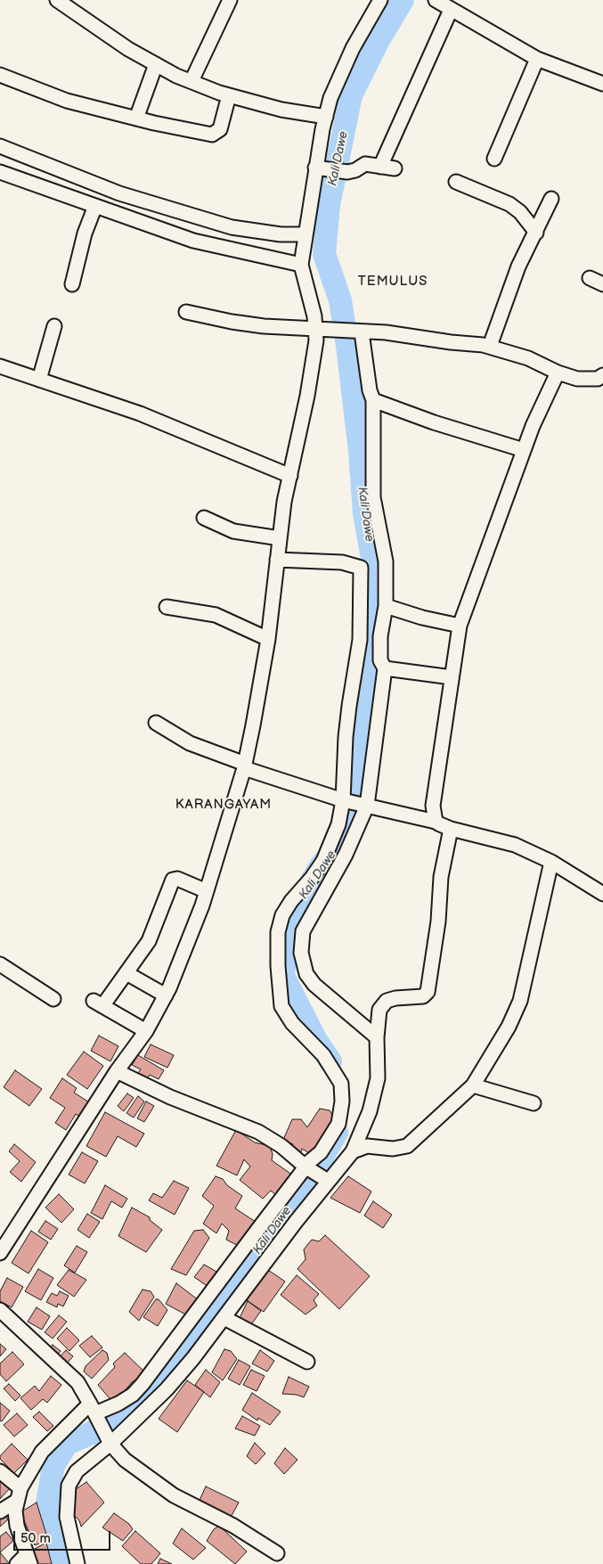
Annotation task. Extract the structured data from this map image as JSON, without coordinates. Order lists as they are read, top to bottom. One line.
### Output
{"districts":["TEMULUS","KARANGAYAM"],"water":["Kali Dawe"],"scale_bar":"50 m"}
